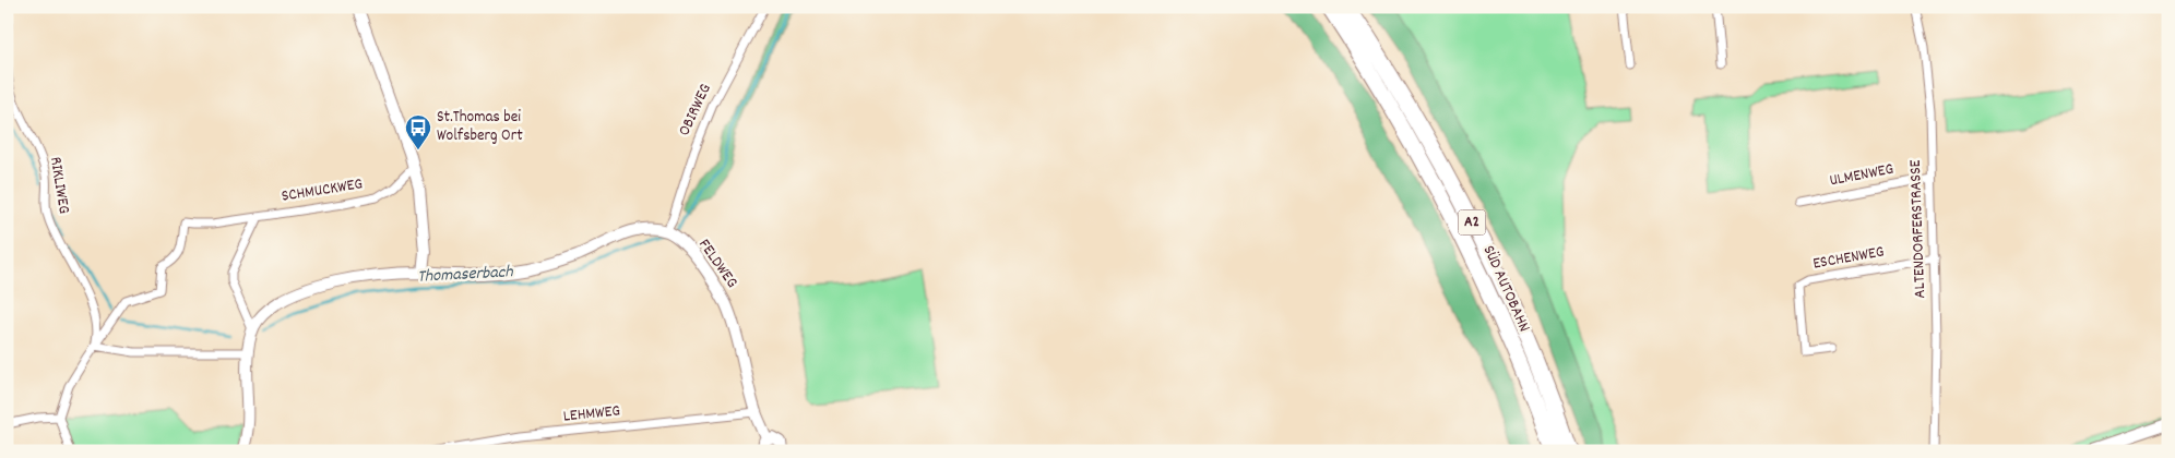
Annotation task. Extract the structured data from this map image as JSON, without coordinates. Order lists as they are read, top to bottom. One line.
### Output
{"streets":{"highway":["A2","SÜD AUTOBAHN"],"main road":["FELDWEG"],"street":["OBIRWEG","ULMENWEG","RIKLIWEG","SCHMUCKWEG","ALTENDORFERSTRASSE","ESCHENWEG","LEHMWEG"]},"crossings":[["OBIRWEG","FELDWEG"],["ULMENWEG","ALTENDORFERSTRASSE"],["RIKLIWEG","SCHMUCKWEG"],["ALTENDORFERSTRASSE","ESCHENWEG"],["FELDWEG","LEHMWEG"]],"water":["Thomaserbach"],"places":{"bus stop":["St.Thomas bei Wolfsberg Ort"]}}
